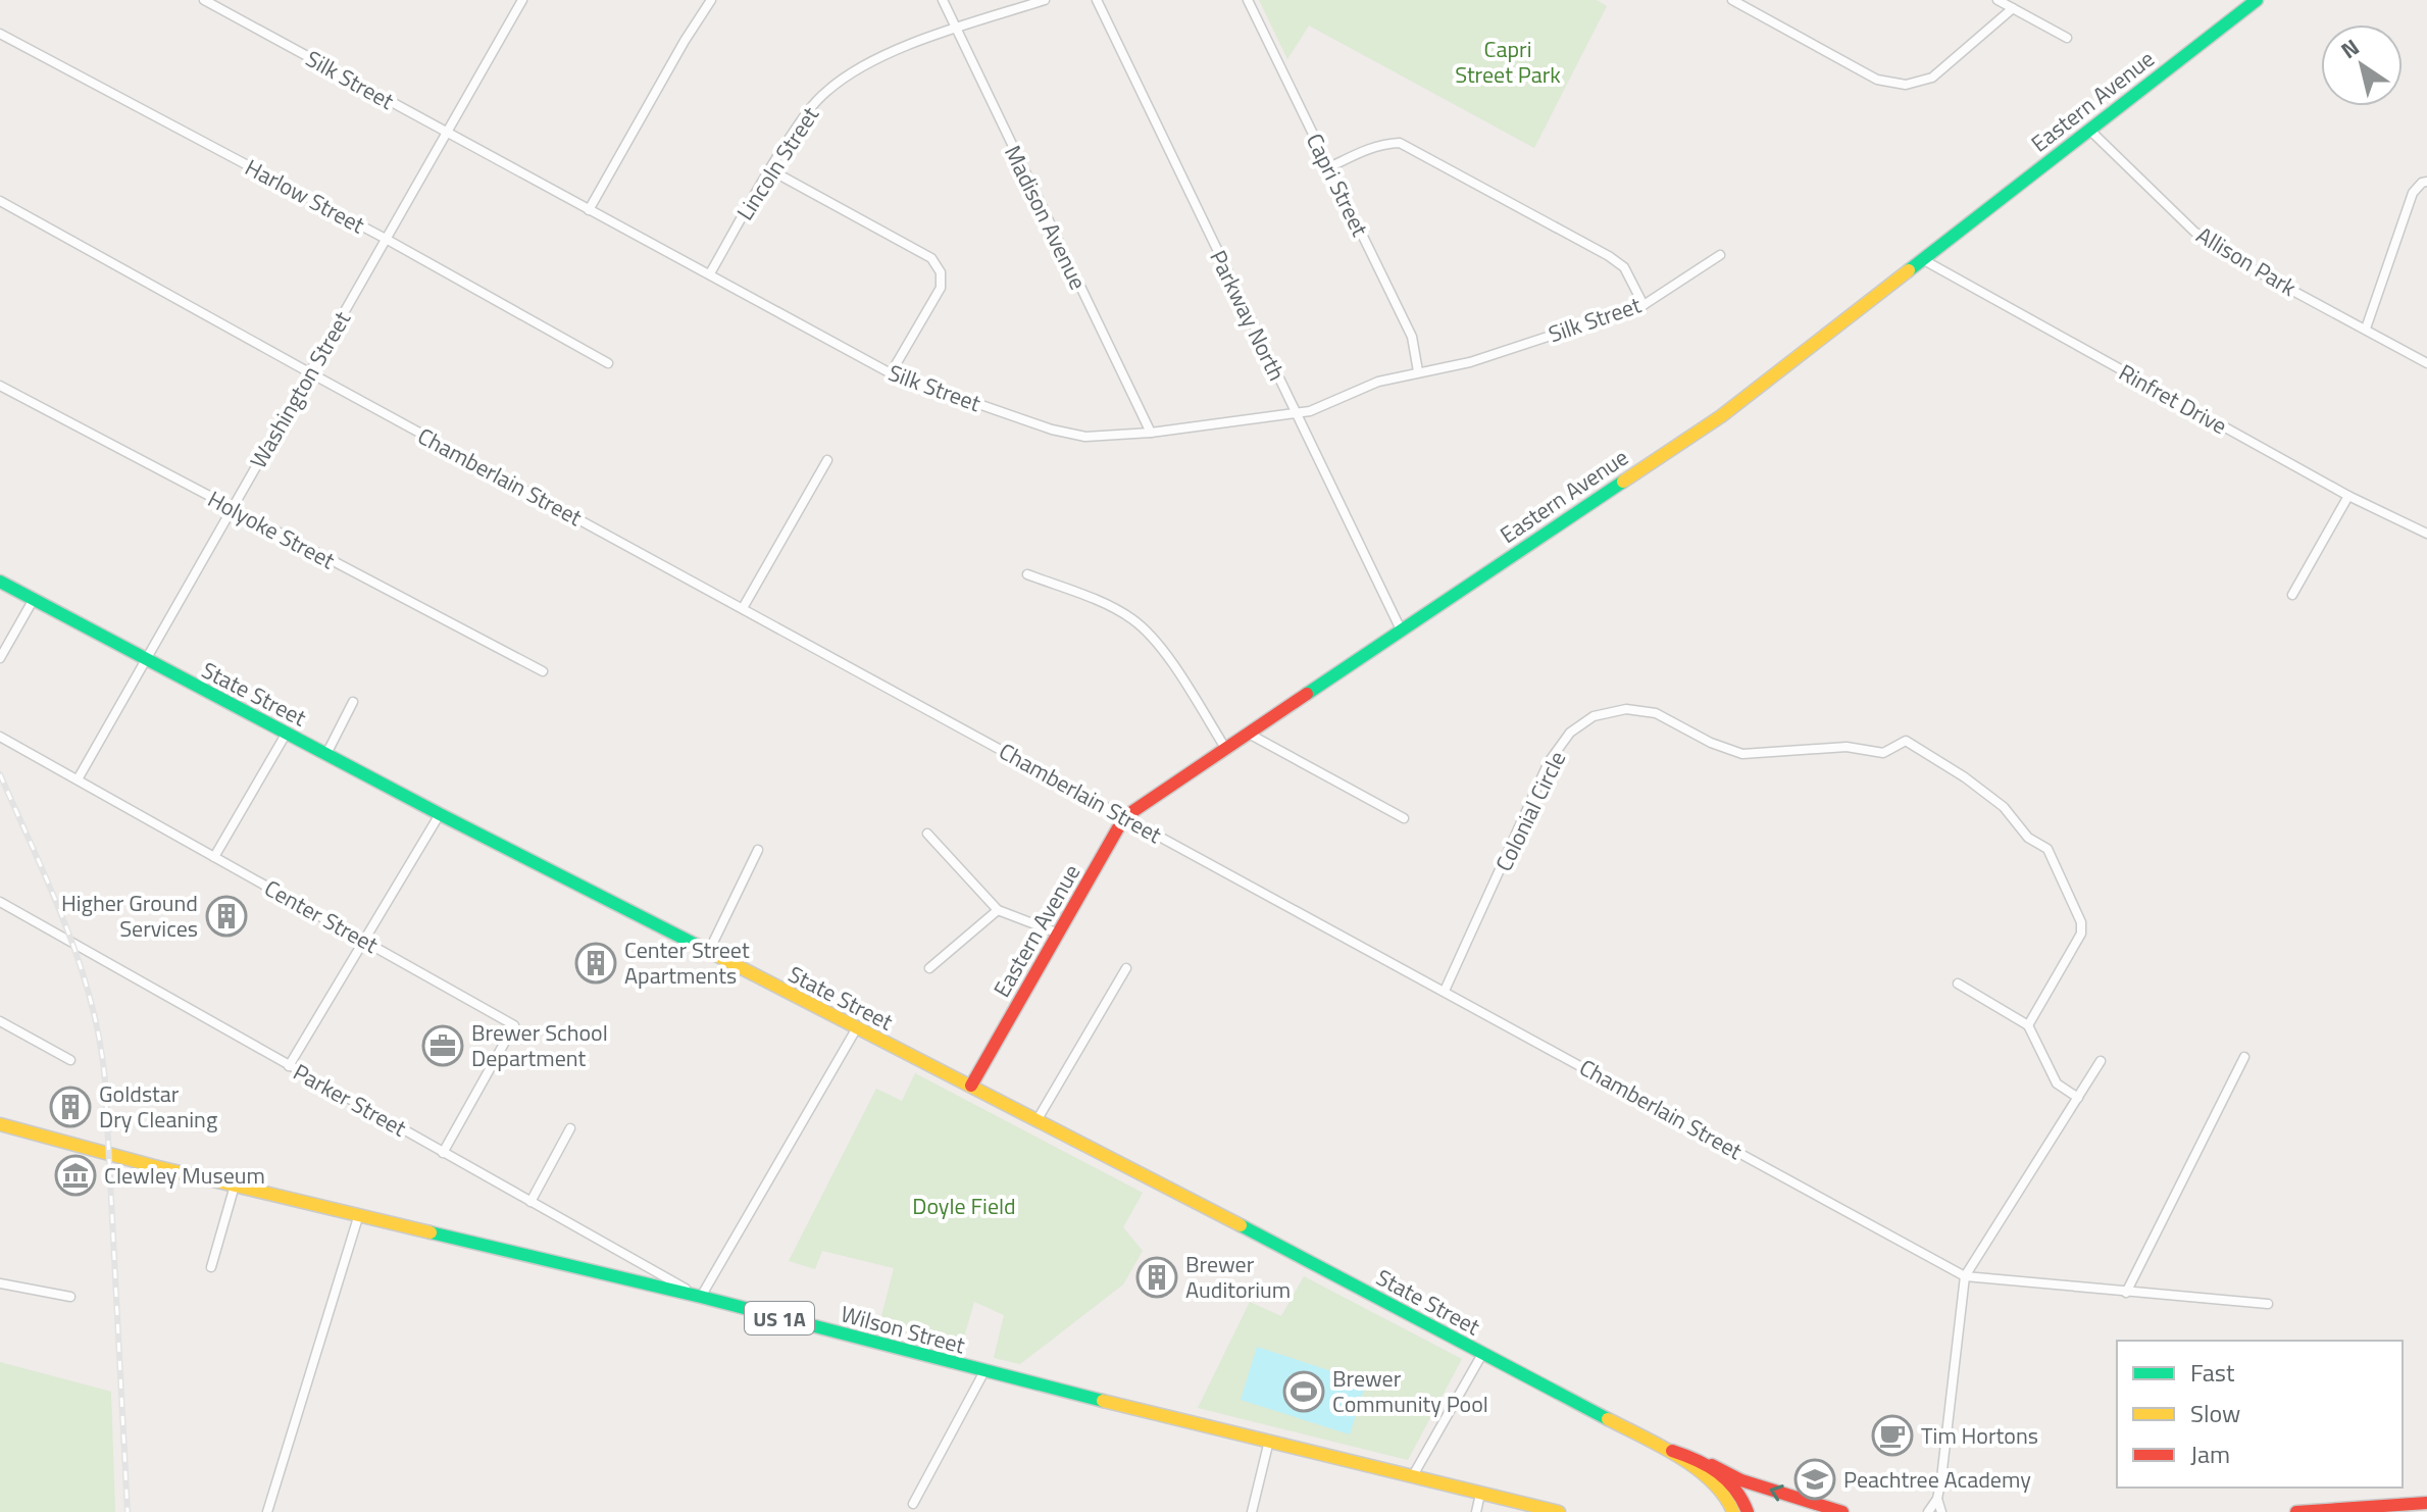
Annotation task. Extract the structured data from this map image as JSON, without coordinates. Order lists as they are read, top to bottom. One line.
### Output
{"streets":{"main road":["Eastern Avenue","State Street","US 1A","Wilson Street"],"street":["Silk Street","Lincoln Street","Capri Street","Harlow Street","Madison Avenue","Allison Park","Parkway North","Washington Street","Rinfret Drive","Chamberlain Street","Holyoke Street","Colonial Circle","Center Street","Parker Street"]},"crossings":[["Silk Street","Lincoln Street"],["Silk Street","Capri Street"],["Silk Street","Madison Avenue"],["Silk Street","Parkway North"],["Silk Street","Washington Street"],["Eastern Avenue","Allison Park"],["Eastern Avenue","Parkway North"],["Eastern Avenue","Rinfret Drive"],["Eastern Avenue","Chamberlain Street"],["Eastern Avenue","State Street"],["Lincoln Street","Madison Avenue"],["Harlow Street","Washington Street"],["Washington Street","Chamberlain Street"],["Washington Street","Holyoke Street"],["Washington Street","State Street"],["Washington Street","Center Street"],["Chamberlain Street","Colonial Circle"],["Center Street","Parker Street"],["Parker Street","Wilson Street"]],"parks":["Capri Street Park","Doyle Field"],"places":{"building":["Higher Ground Services","Center Street Apartments","Goldstar Dry Cleaning","Brewer Auditorium"],"office":["Brewer School Department"],"museum":["Clewley Museum"],"sports":["Brewer Community Pool"],"cafe":["Tim Hortons"],"school or university":["Peachtree Academy"]},"legend":["Fast","Slow","Jam"],"north":"top left"}
